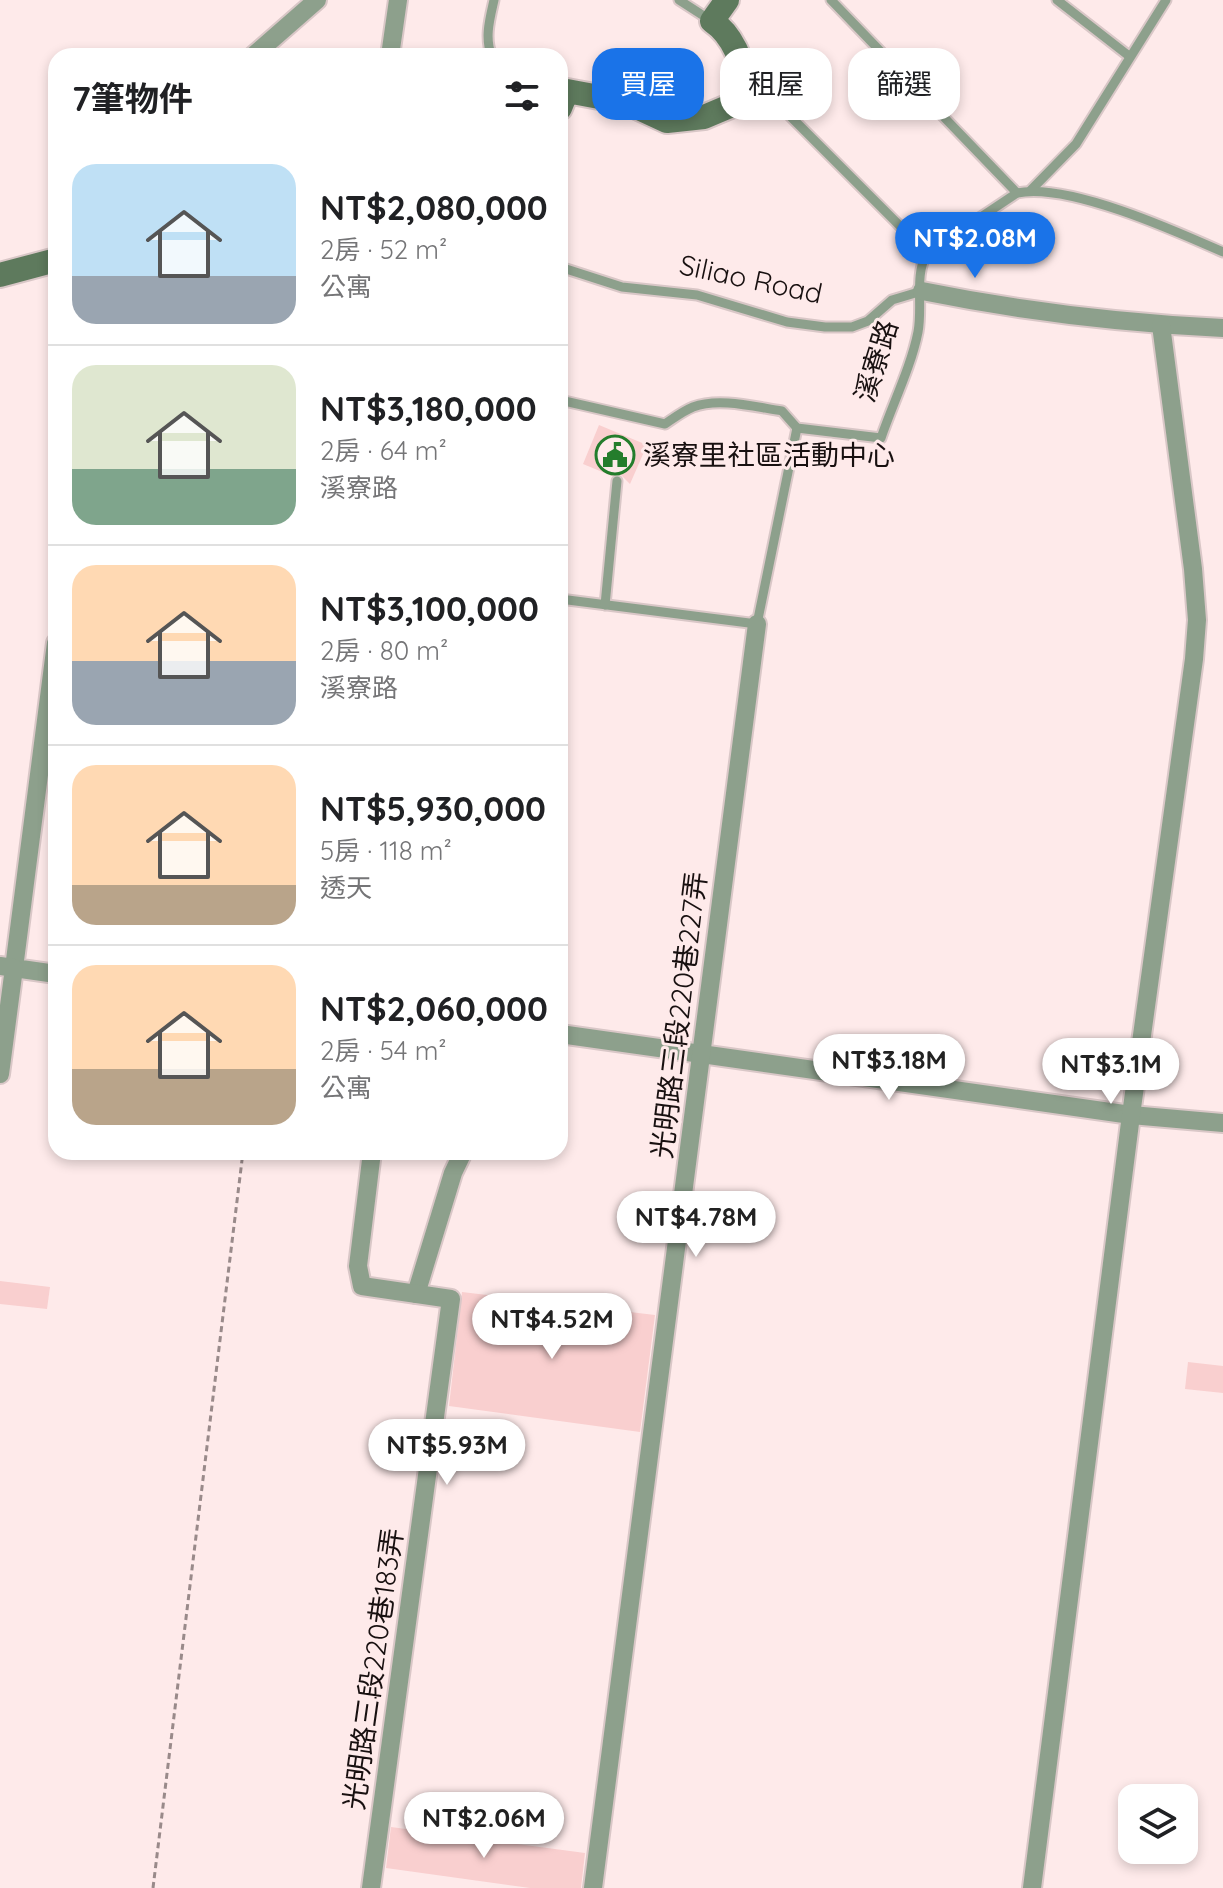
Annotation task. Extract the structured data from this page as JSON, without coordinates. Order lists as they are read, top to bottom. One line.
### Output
{"streets":{"street":["光明路三段220巷227弄","光明路三段220巷183弄"],"lane":["Siliao Road","溪寮路"]},"crossings":[["Siliao Road","溪寮路"]],"places":{"public building":["溪寮里社區活動中心"]},"page":{"chip":["買屋","租屋","篩選"],"heading":"7筆物件","list":[{"name":"NT$2,080,000","note":"2房 · 52 m² · 公寓"},{"name":"NT$3,180,000","note":"2房 · 64 m² · 溪寮路"},{"name":"NT$3,100,000","note":"2房 · 80 m² · 溪寮路"},{"name":"NT$5,930,000","note":"5房 · 118 m² · 透天"},{"name":"NT$2,060,000","note":"2房 · 54 m² · 公寓"}],"price":["NT$2.08M","NT$3.18M","NT$3.1M","NT$4.78M","NT$4.52M","NT$5.93M","NT$2.06M"]}}
